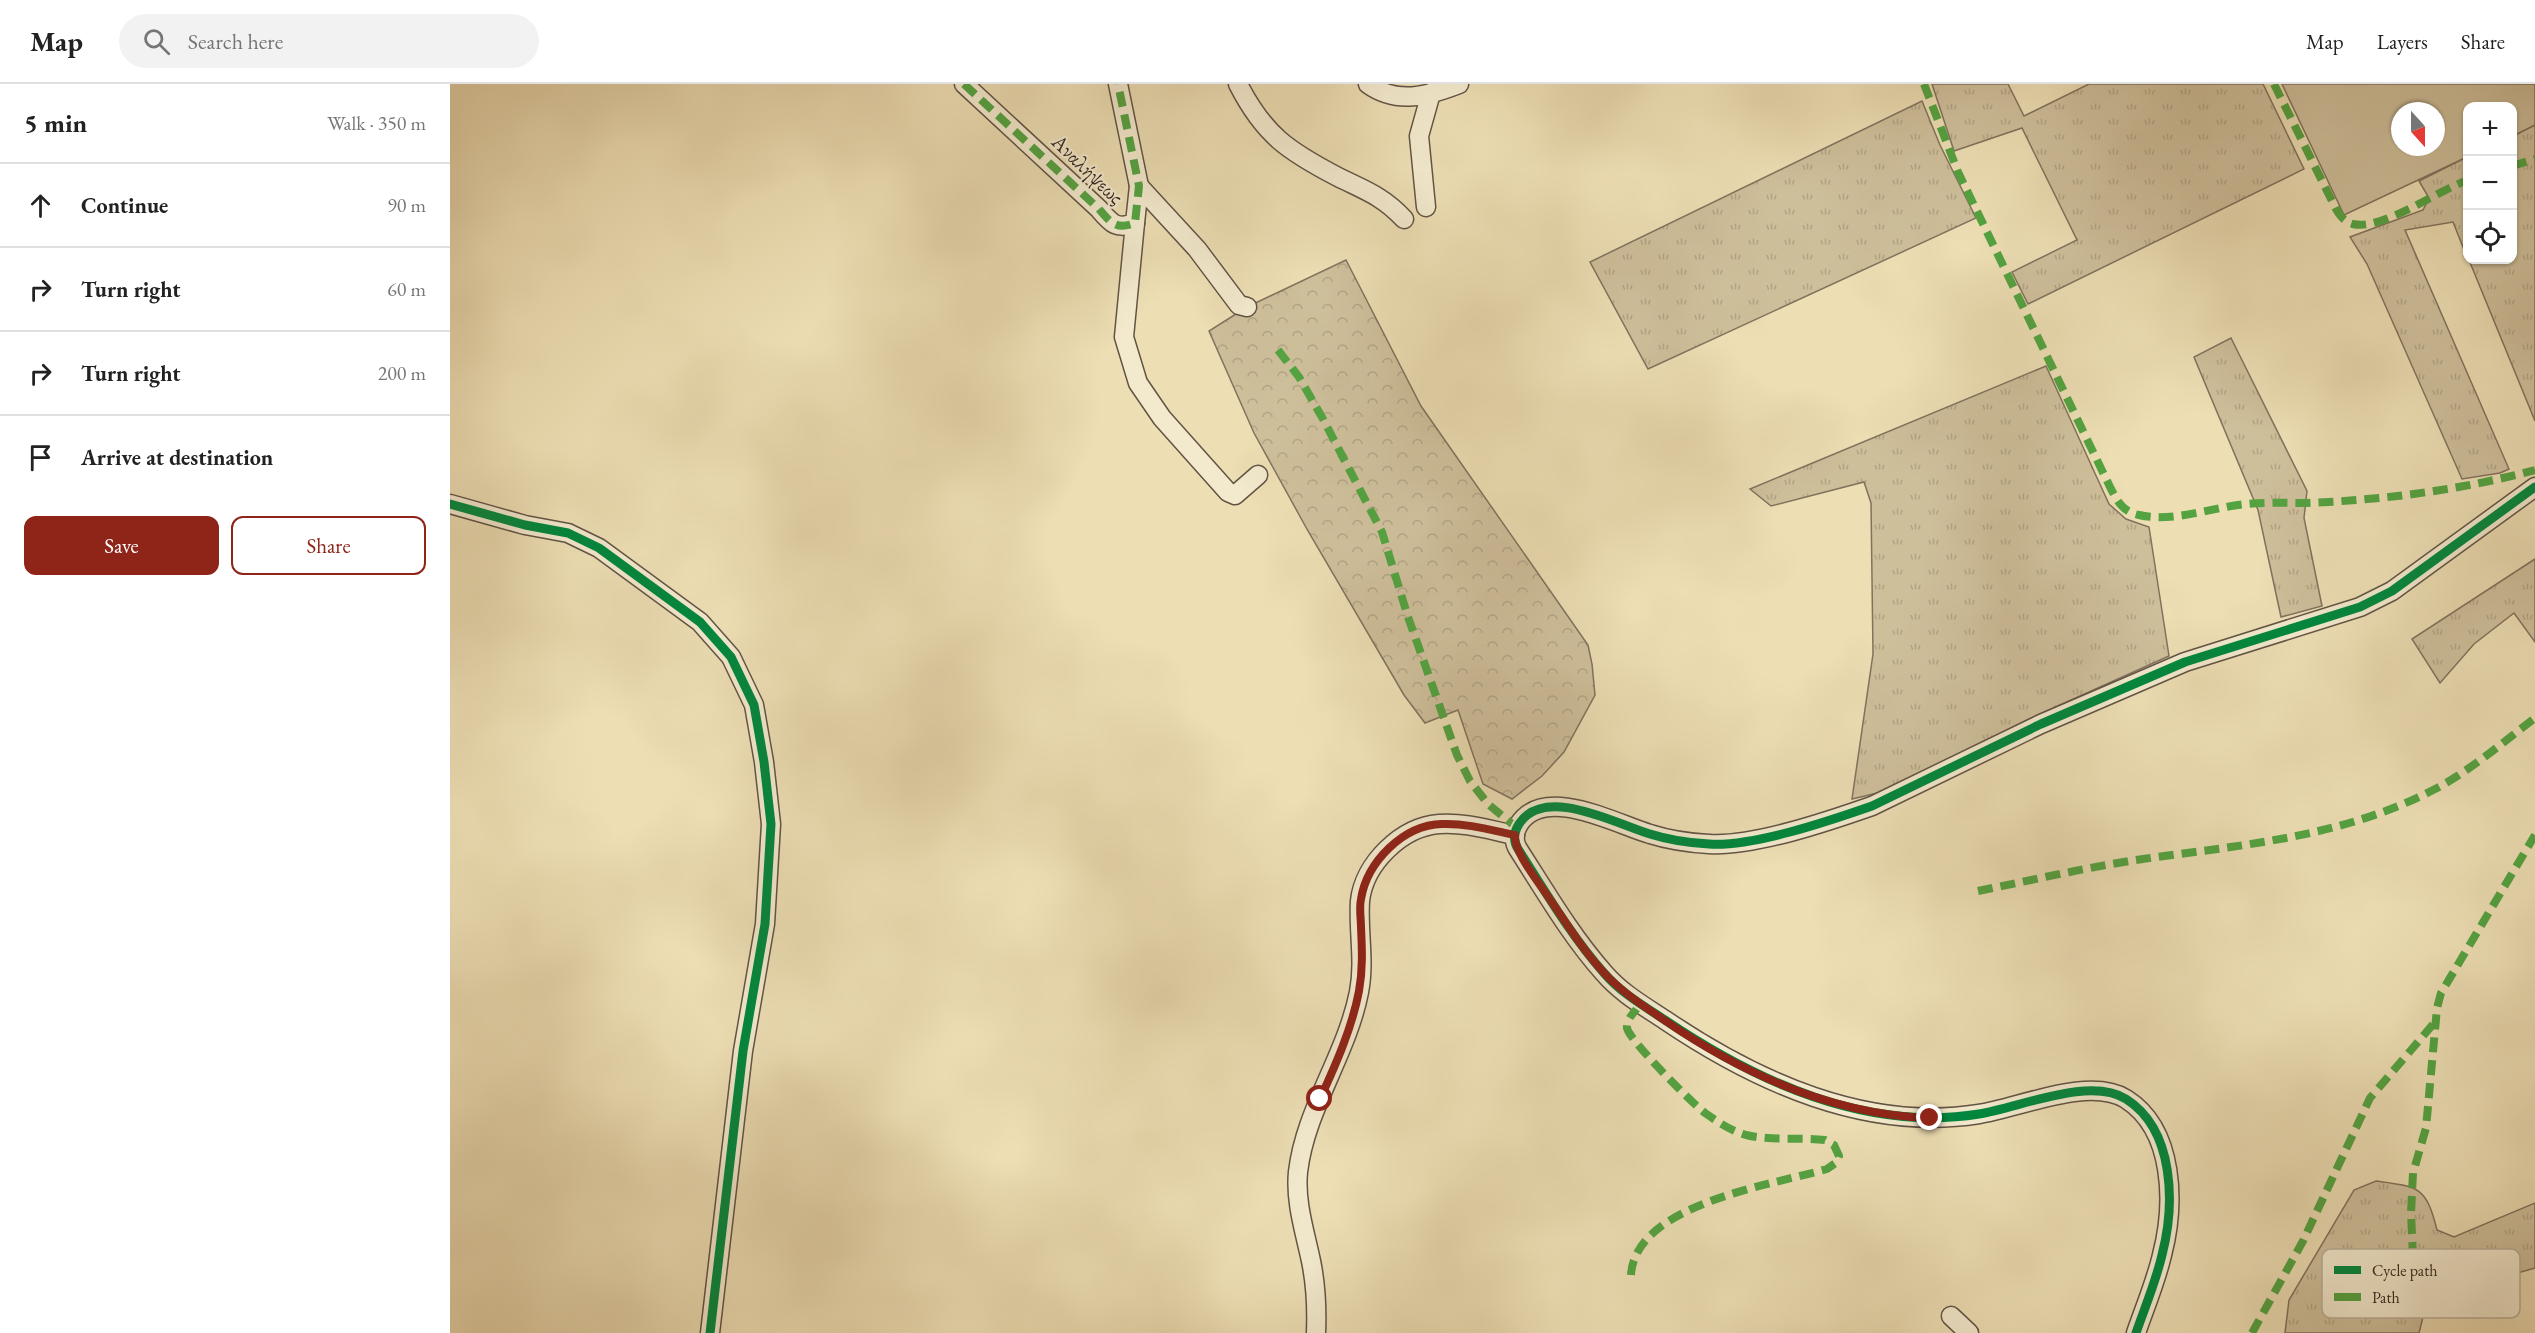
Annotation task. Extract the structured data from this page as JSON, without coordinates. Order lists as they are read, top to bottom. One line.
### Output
{"streets":{"street":["Αναλήψεως"]},"legend":["Cycle path","Path"],"north":"bottom","page":{"header":"Map","search":"Search here","nav":["Map","Layers","Share"],"heading":["5 min","Walk · 350 m"],"map_buttons":["+","−"],"list":[["Continue","90 m"],["Turn right","60 m"],["Turn right","200 m"],"Arrive at destination"],"buttons":["Save","Share"]}}
